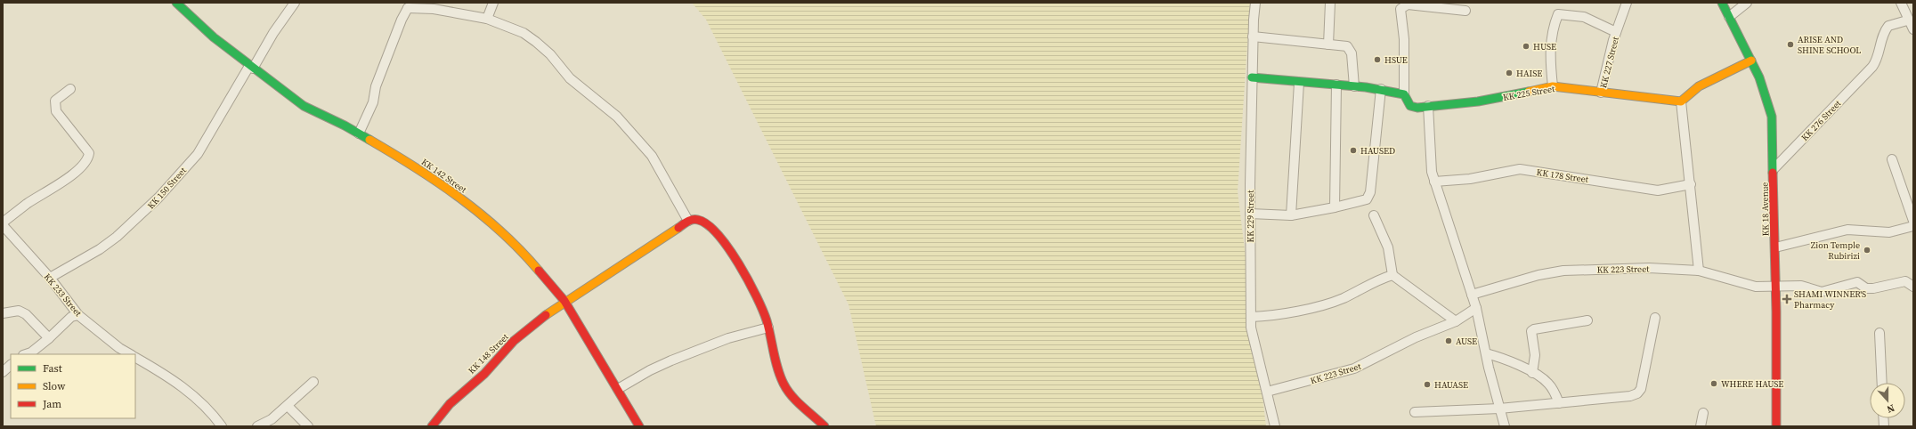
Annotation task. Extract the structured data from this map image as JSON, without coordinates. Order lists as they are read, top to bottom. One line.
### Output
{"streets":{"street":["KK 227 Street","KK 225 Street","KK 276 Street","KK 142 Street","KK 178 Street","KK 150 Street","KK 18 Avenue","KK 229 Street","KK 223 Street","KK 233 Street","KK 148 Street"]},"crossings":[["KK 227 Street","KK 225 Street"],["KK 276 Street","KK 18 Avenue"],["KK 142 Street","KK 150 Street"],["KK 142 Street","KK 148 Street"],["KK 150 Street","KK 233 Street"],["KK 18 Avenue","KK 223 Street"],["KK 229 Street","KK 223 Street"]],"places":{"other":["ARISE AND SHINE SCHOOL","HUSE","HSUE","HAISE","HAUSED","Zion Temple Rubirizi","AUSE","WHERE HAUSE","HAUASE"],"health":["SHAMI WINNER'S Pharmacy"]},"legend":["Fast","Slow","Jam"],"north":"bottom"}
